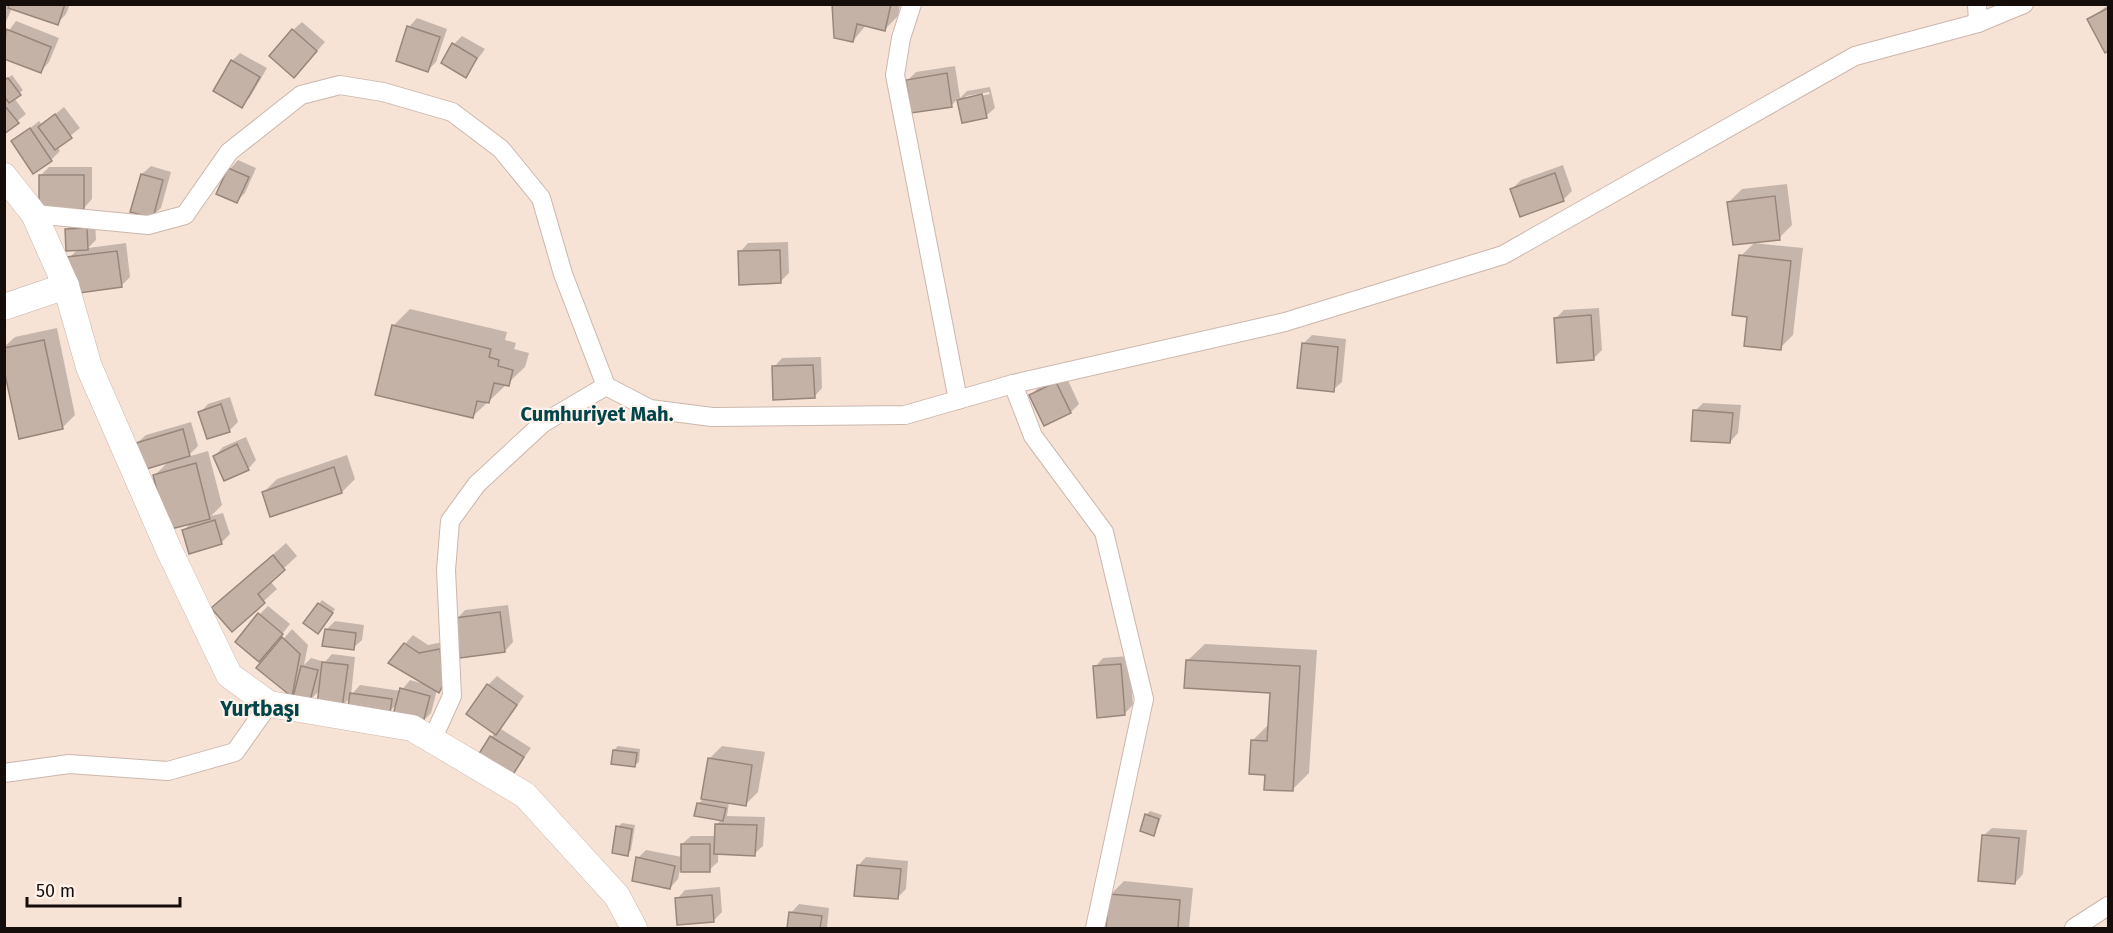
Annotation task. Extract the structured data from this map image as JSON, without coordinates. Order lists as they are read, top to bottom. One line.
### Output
{"districts":["Cumhuriyet Mah.","Yurtbaşı"],"scale_bar":"50 m"}
